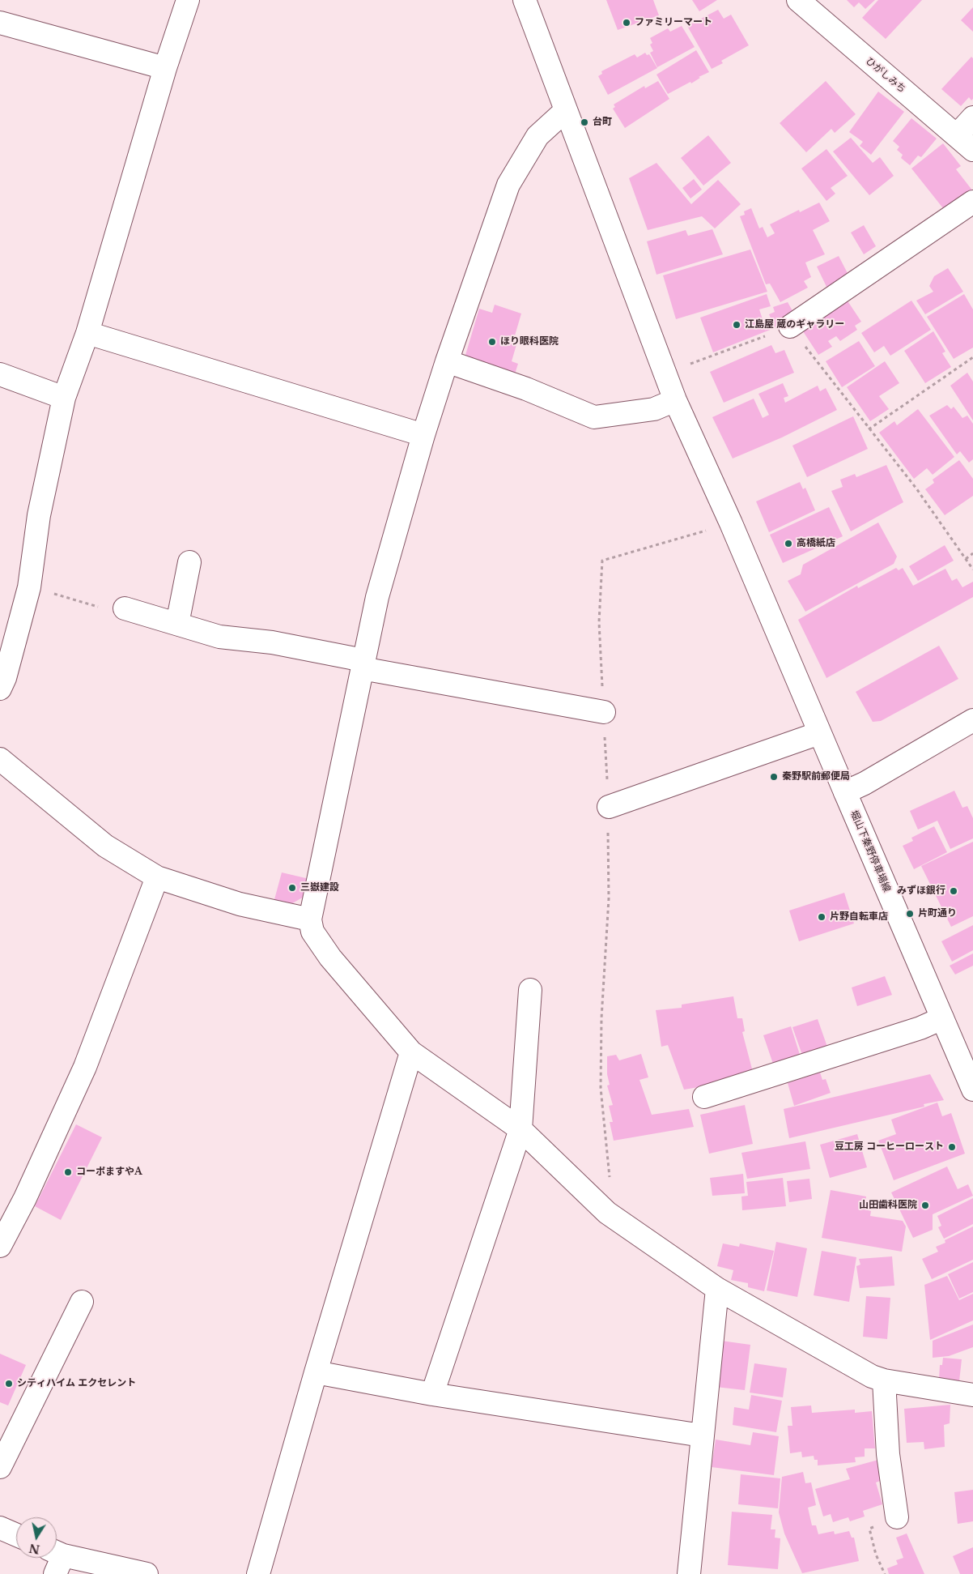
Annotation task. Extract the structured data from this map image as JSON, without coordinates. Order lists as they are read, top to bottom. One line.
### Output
{"streets":{"street":["ひがしみち","堀山下秦野停車場線"]},"places":["ファミリーマート","台町","江島屋 蔵のギャラリー","ほり眼科医院","高橋紙店","秦野駅前郵便局","三嶽建設","みずほ銀行","片町通り","片野自転車店","豆工房 コーヒーロースト","コーポますやA","山田歯科医院","シティハイム エクセレント"],"north":"bottom"}
